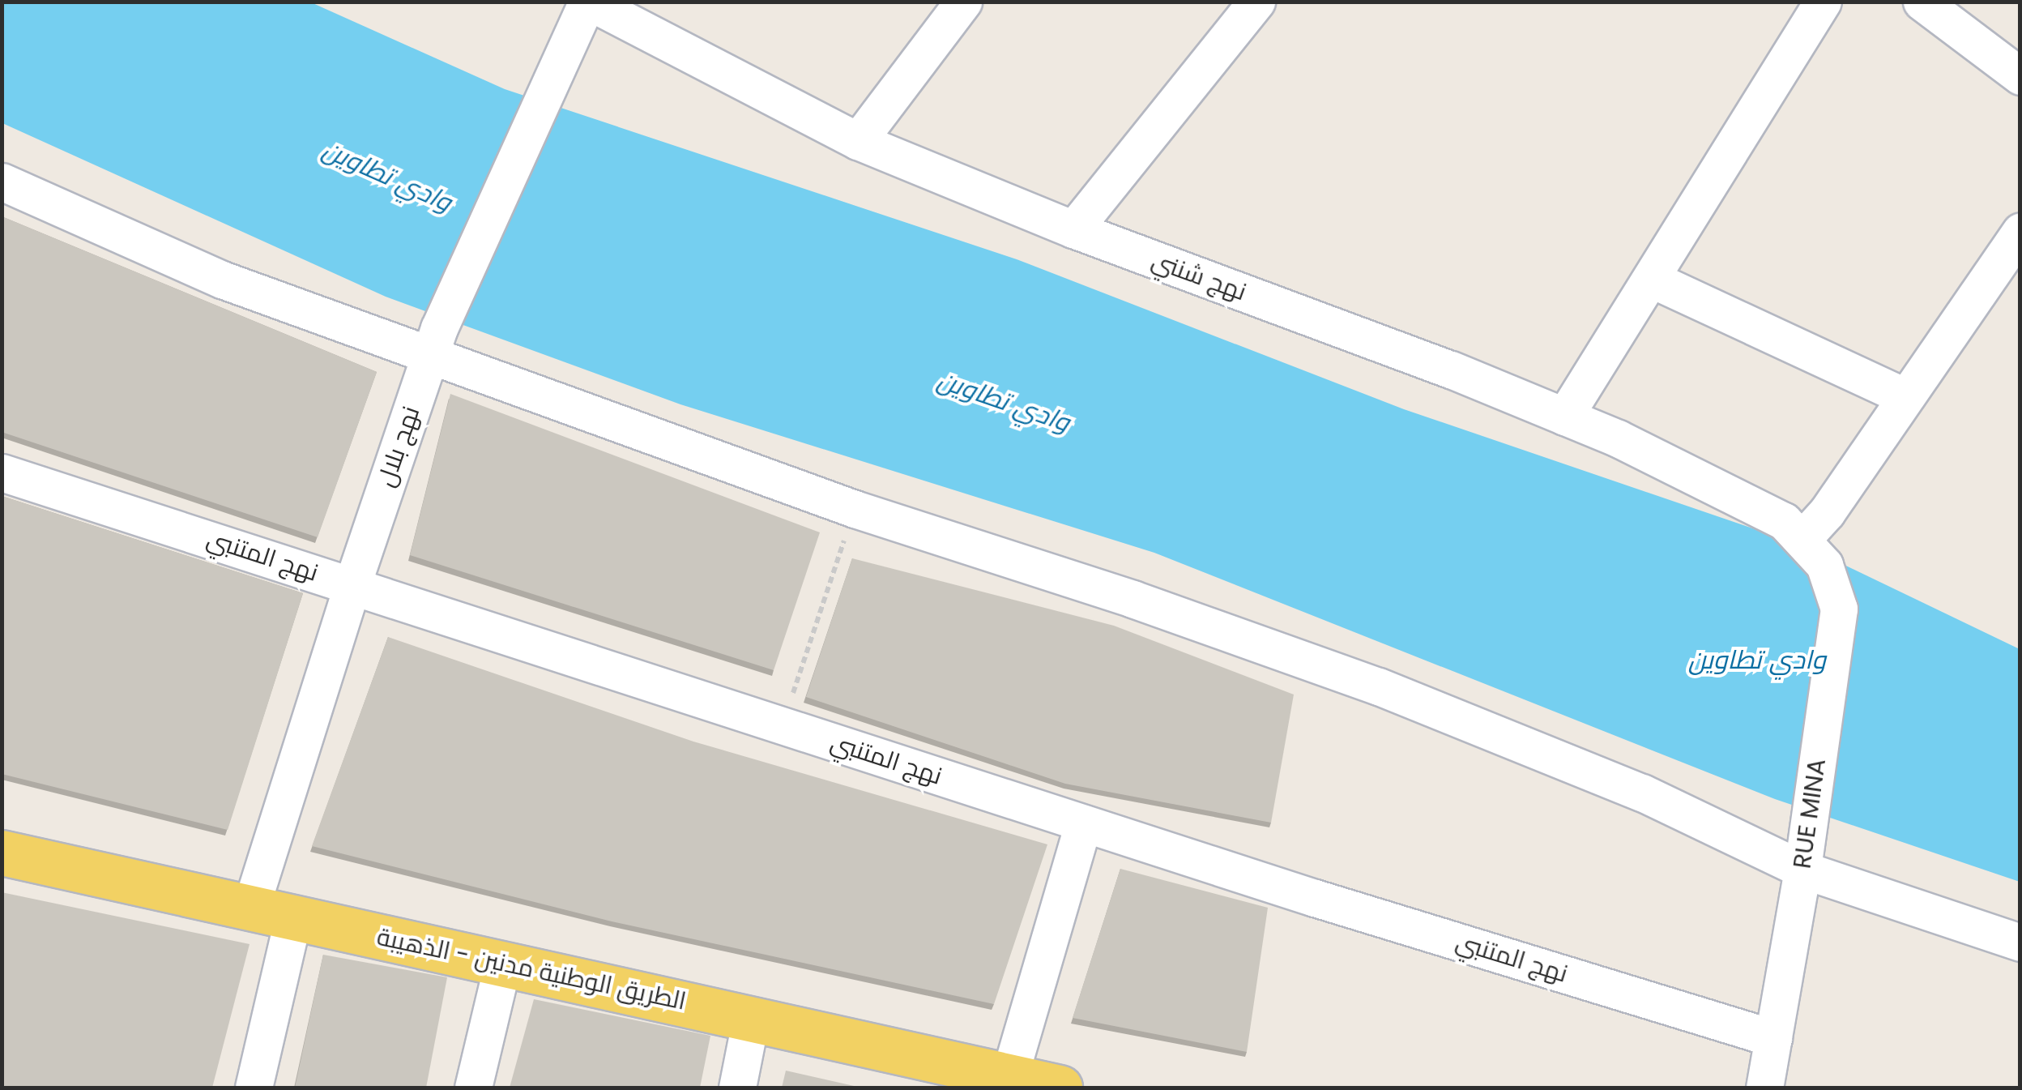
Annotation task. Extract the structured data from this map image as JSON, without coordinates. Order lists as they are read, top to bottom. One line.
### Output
{"streets":{"main road":["الطريق الوطنية مدنين - الذهيبة"],"street":["نهج شنني","نهج بلال","نهج المتنبي","RUE MINA"]},"crossings":[["نهج شنني","نهج بلال"],["نهج شنني","RUE MINA"],["نهج بلال","نهج المتنبي"],["نهج بلال","الطريق الوطنية مدنين - الذهيبة"],["نهج المتنبي","RUE MINA"]],"water":["وادي تطاوين"]}
